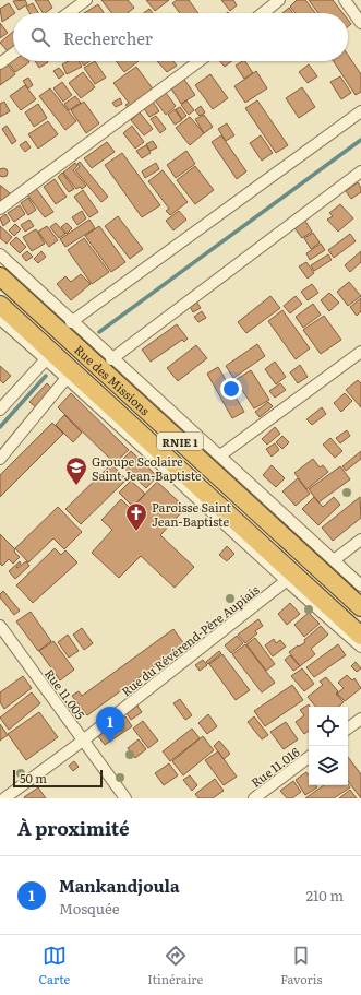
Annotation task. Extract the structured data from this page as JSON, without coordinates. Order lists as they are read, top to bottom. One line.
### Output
{"streets":{"highway":["Rue des Missions","RNIE 1"],"street":["Rue du Révérend-Père Aupiais","Rue 11.005","Rue 11.016"]},"crossings":[["Rue du Révérend-Père Aupiais","Rue 11.005"]],"places":{"school or university":["Groupe Scolaire Saint Jean-Baptiste"],"church":["Paroisse Saint Jean-Baptiste"]},"scale_bar":"50 m","page":{"search":"Rechercher","pins":"1","scale":"50 m","heading":"À proximité","list":[{"mark":"1","name":"Mankandjoula","note":"Mosquée","value":"210 m"}],"nav":["Carte","Itinéraire","Favoris"]}}
